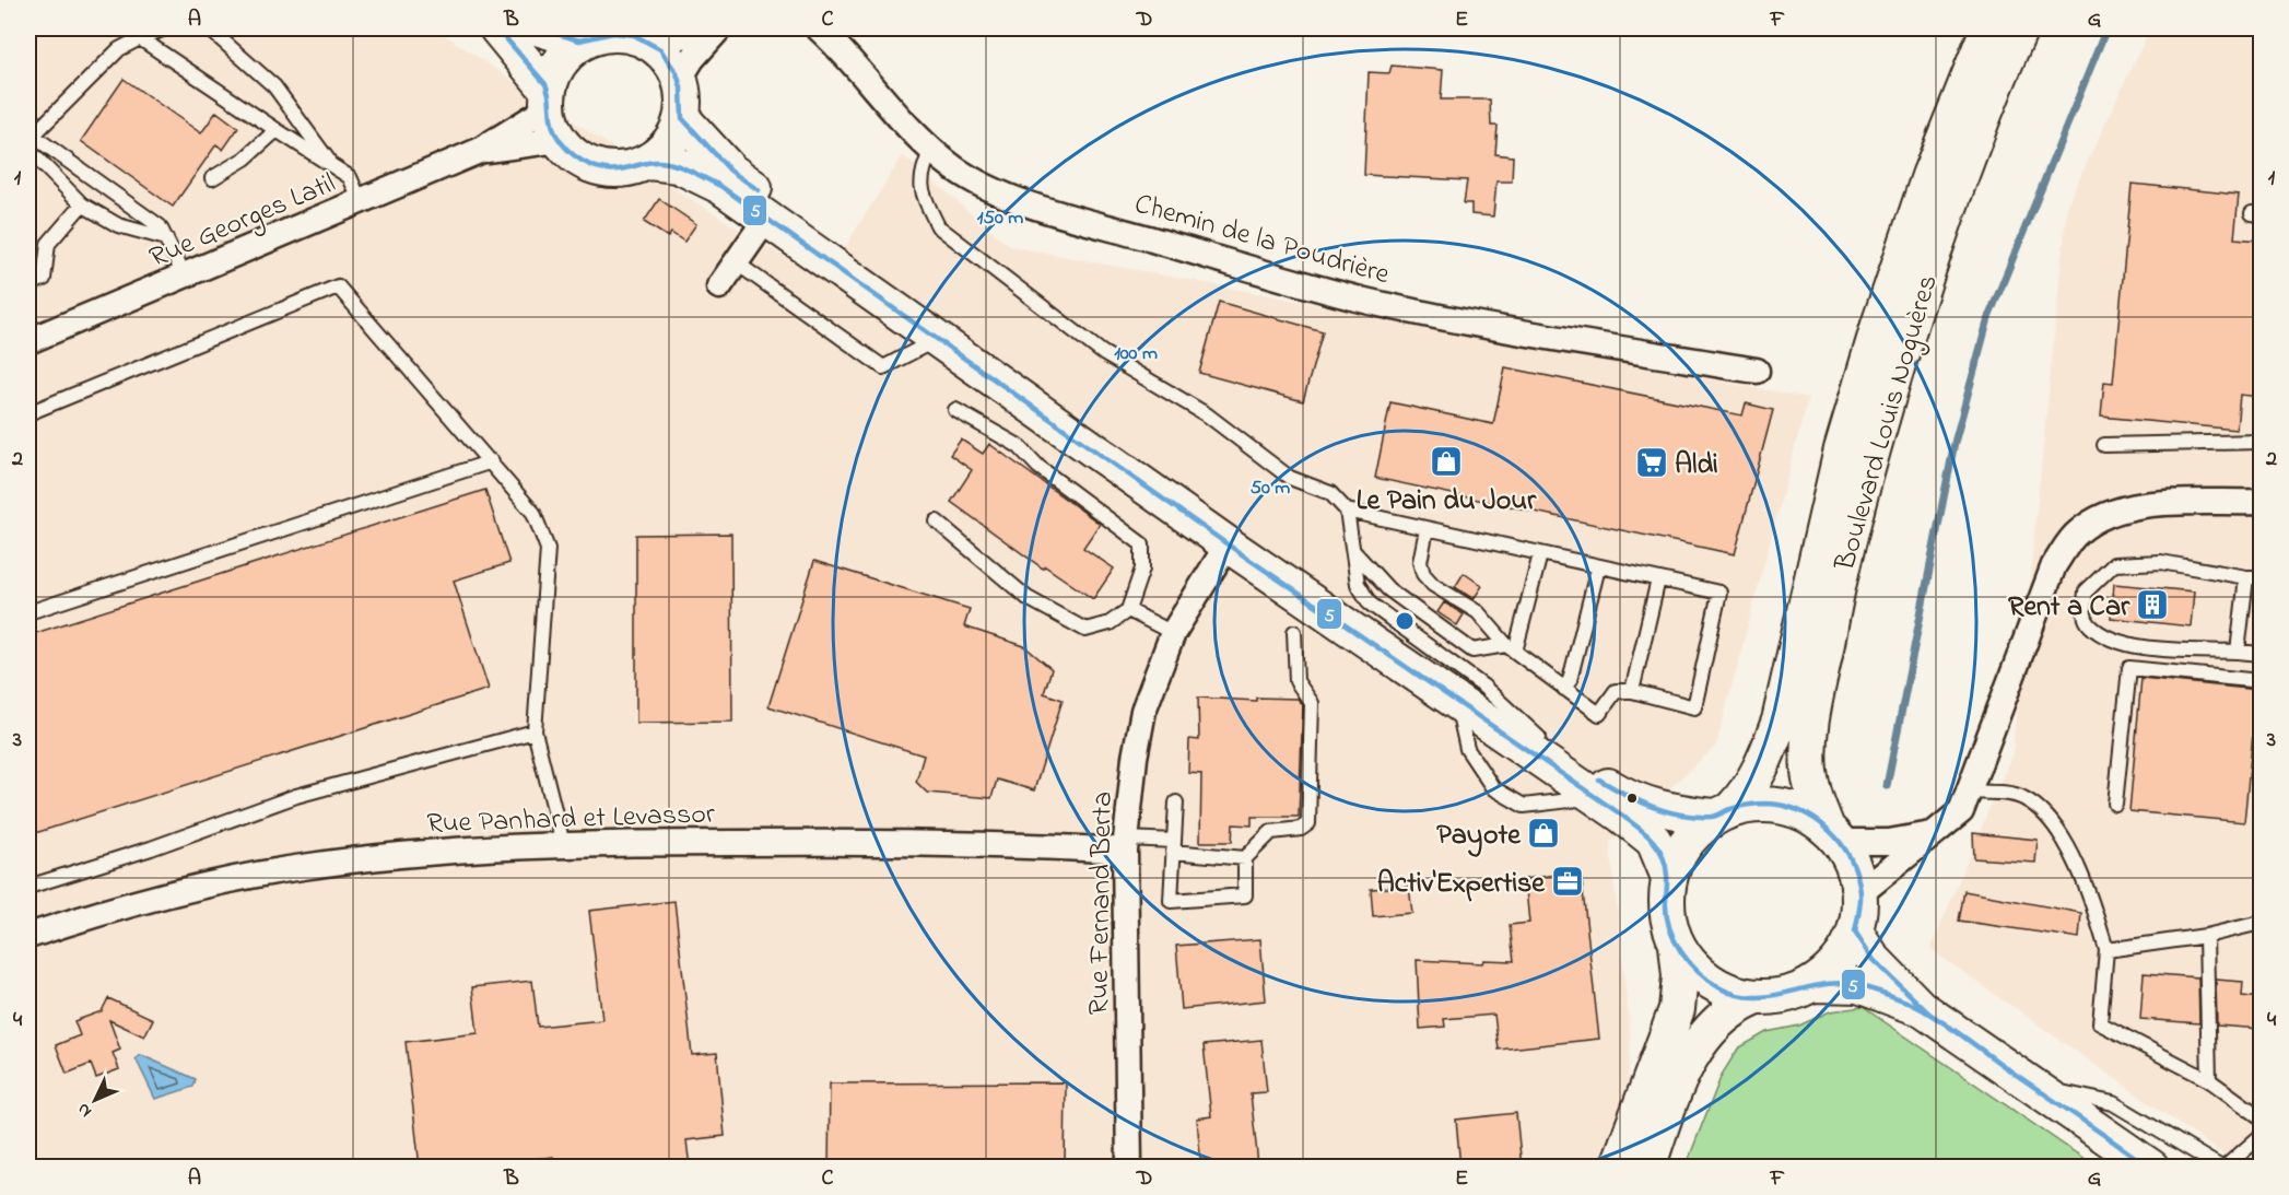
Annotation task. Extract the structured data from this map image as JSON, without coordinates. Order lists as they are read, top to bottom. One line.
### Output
{"streets":{"main road":["Boulevard Louis Noguères"],"street":["Rue Georges Latil","Chemin de la Poudrière","Rue Panhard et Levassor","Rue Fernand Berta"]},"crossings":[["Rue Panhard et Levassor","Rue Fernand Berta"]],"places":{"shop":["Le Pain du Jour","Payote"],"supermarket":["Aldi"],"building":["Rent a Car"],"office":["Activ'Expertise"]},"lines":["transit line 5"],"north":"bottom left","grid":{"columns":["A","B","C","D","E","F","G"],"rows":["1","2","3","4"]},"rings":["150 m","100 m","50 m"]}
